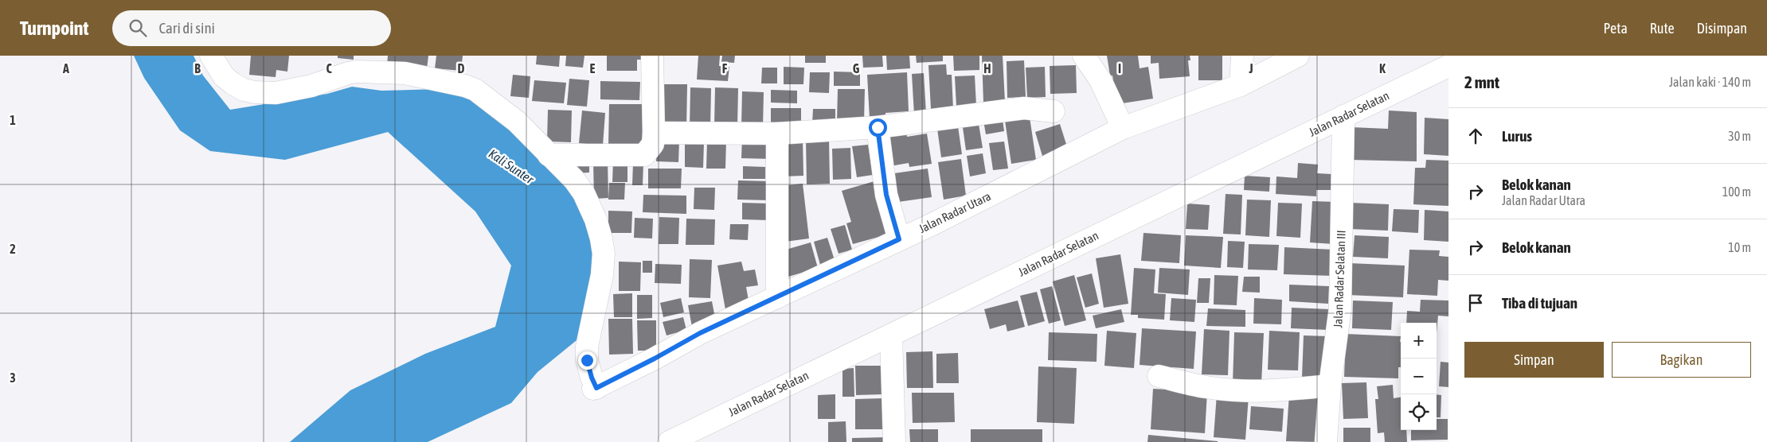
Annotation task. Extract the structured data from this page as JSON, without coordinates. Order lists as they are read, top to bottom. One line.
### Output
{"streets":{"street":["Jalan Radar Selatan","Jalan Radar Utara","Jalan Radar Selatan III"]},"crossings":[["Jalan Radar Selatan","Jalan Radar Selatan III"]],"water":["Kali Sunter"],"page":{"header":"Turnpoint","search":"Cari di sini","nav":["Peta","Rute","Disimpan"],"heading":["2 mnt","Jalan kaki · 140 m"],"list":[["Lurus","30 m"],["Belok kanan","Jalan Radar Utara","100 m"],["Belok kanan","10 m"],"Tiba di tujuan"],"map_buttons":["+","−"],"buttons":["Simpan","Bagikan"]},"grid":{"columns":["A","B","C","D","E","F","G","H","I","J","K"],"rows":["1","2","3"]}}
